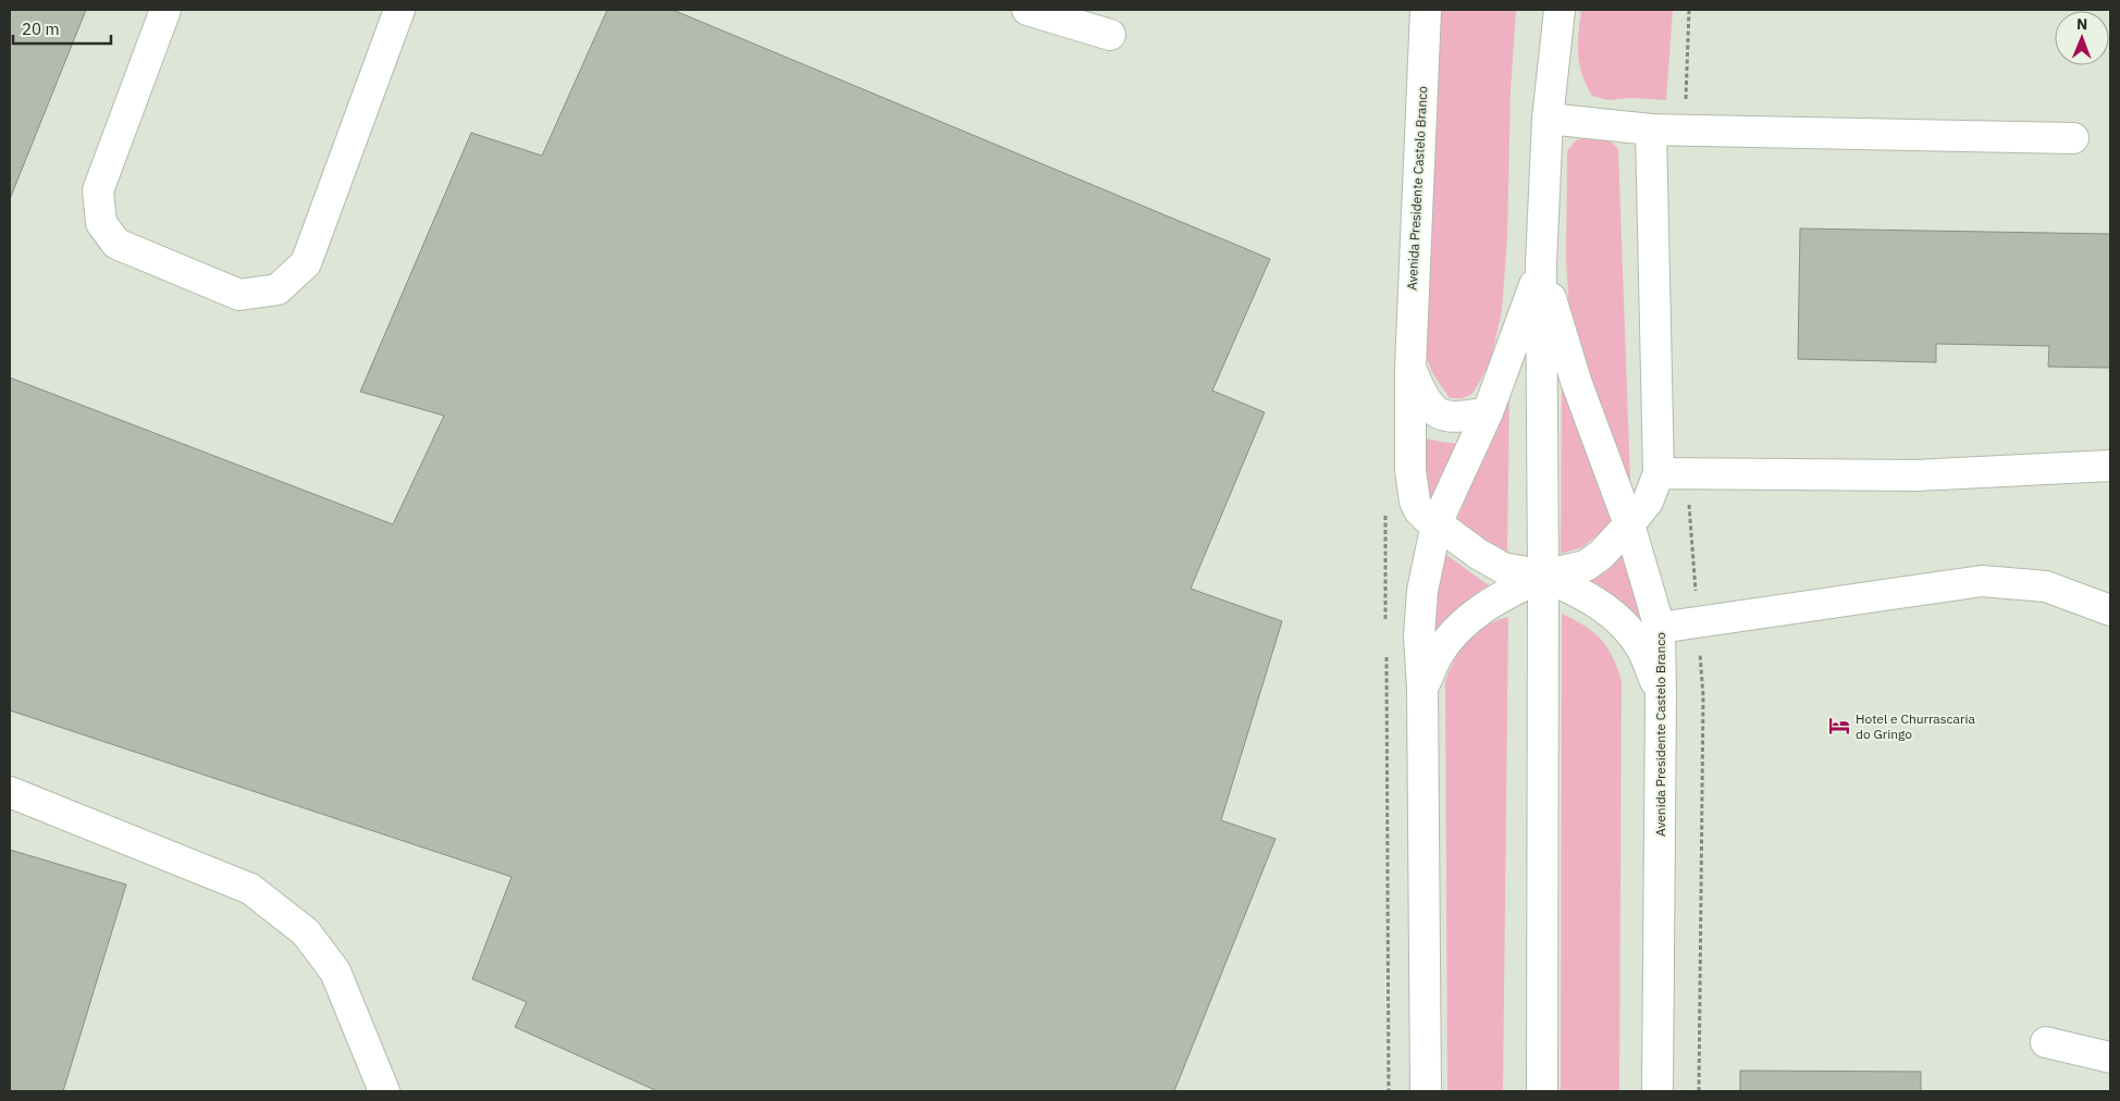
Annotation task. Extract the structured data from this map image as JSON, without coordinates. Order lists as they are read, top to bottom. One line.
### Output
{"streets":{"main road":["Avenida Presidente Castelo Branco"]},"places":{"hotel":["Hotel e Churrascaria do Gringo"]},"scale_bar":"20 m","north":"top"}
